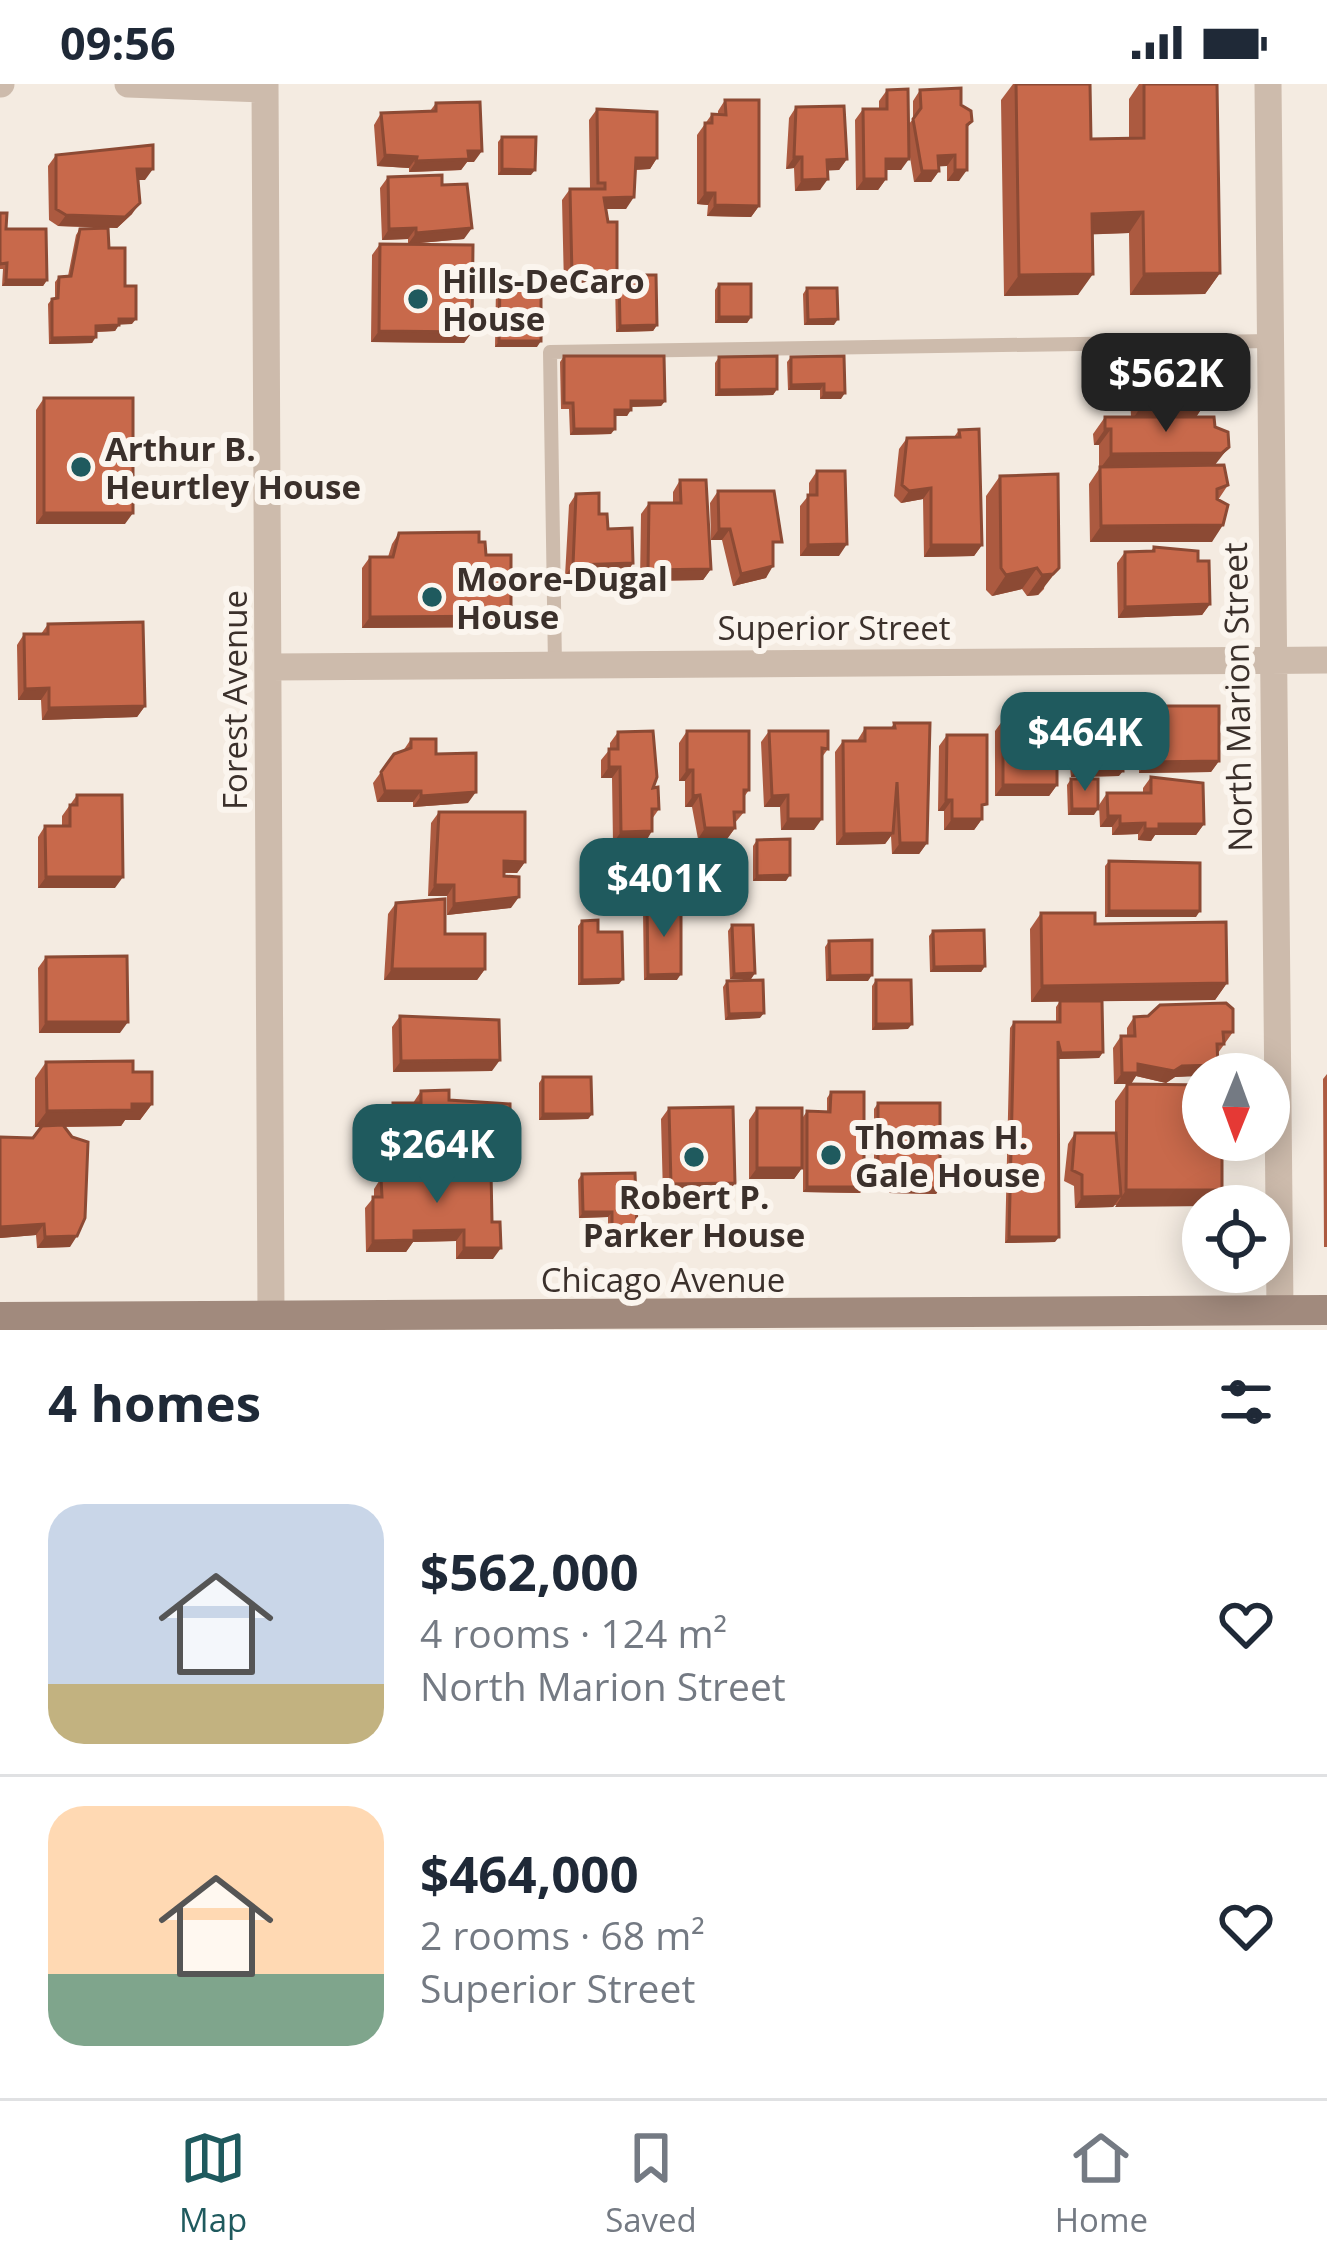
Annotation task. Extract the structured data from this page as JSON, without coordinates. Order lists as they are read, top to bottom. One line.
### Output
{"streets":{"main road":["Chicago Avenue"],"street":["Superior Street","North Marion Street","Forest Avenue"]},"crossings":[["Superior Street","North Marion Street"],["Superior Street","Forest Avenue"],["North Marion Street","Chicago Avenue"],["Forest Avenue","Chicago Avenue"]],"places":["Hills-DeCaro House","Arthur B. Heurtley House","Moore-Dugal House","Thomas H. Gale House","Robert P. Parker House"],"north":"bottom","page":{"status":"09:56","price":["$562K","$464K","$401K","$264K"],"heading":"4 homes","list":[{"name":"$562,000","note":"4 rooms · 124 m² · North Marion Street"},{"name":"$464,000","note":"2 rooms · 68 m² · Superior Street"}],"tabs":["Map","Saved","Home"]}}
